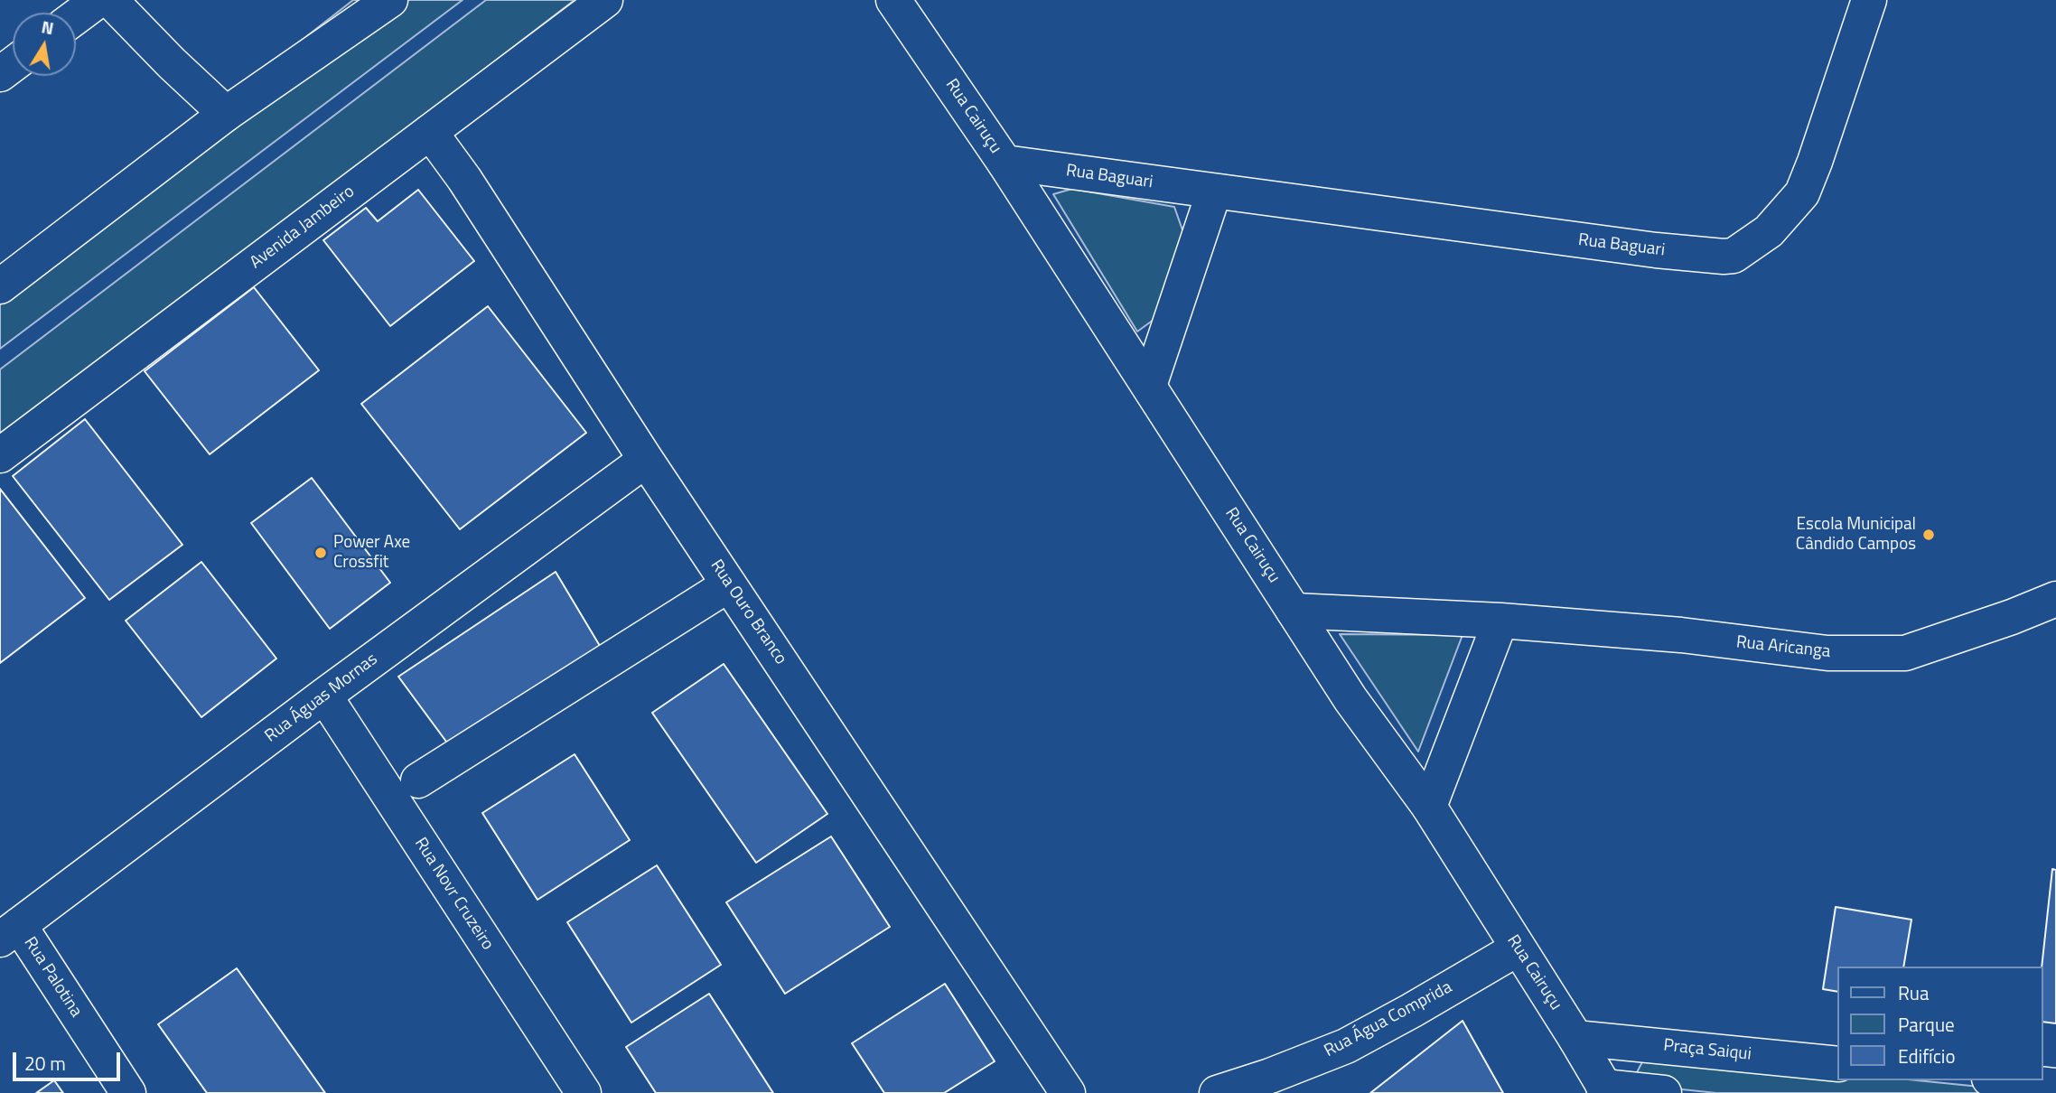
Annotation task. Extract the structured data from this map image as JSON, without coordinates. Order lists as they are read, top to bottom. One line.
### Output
{"streets":{"street":["Rua Cairuçu","Rua Baguari","Avenida Jambeiro","Rua Ouro Branco","Rua Aricanga","Rua Águas Mornas","Rua Novr Cruzeiro","Rua Palotina","Rua Água Comprida","Praça Saiqui"]},"crossings":[["Rua Cairuçu","Rua Baguari"],["Rua Cairuçu","Rua Aricanga"],["Rua Cairuçu","Rua Água Comprida"],["Rua Cairuçu","Praça Saiqui"],["Avenida Jambeiro","Rua Ouro Branco"],["Rua Ouro Branco","Rua Águas Mornas"],["Rua Águas Mornas","Rua Novr Cruzeiro"],["Rua Águas Mornas","Rua Palotina"]],"places":["Escola Municipal Cândido Campos","Power Axe Crossfit"],"legend":["Rua","Parque","Edifício"],"scale_bar":"20 m","north":"top"}
